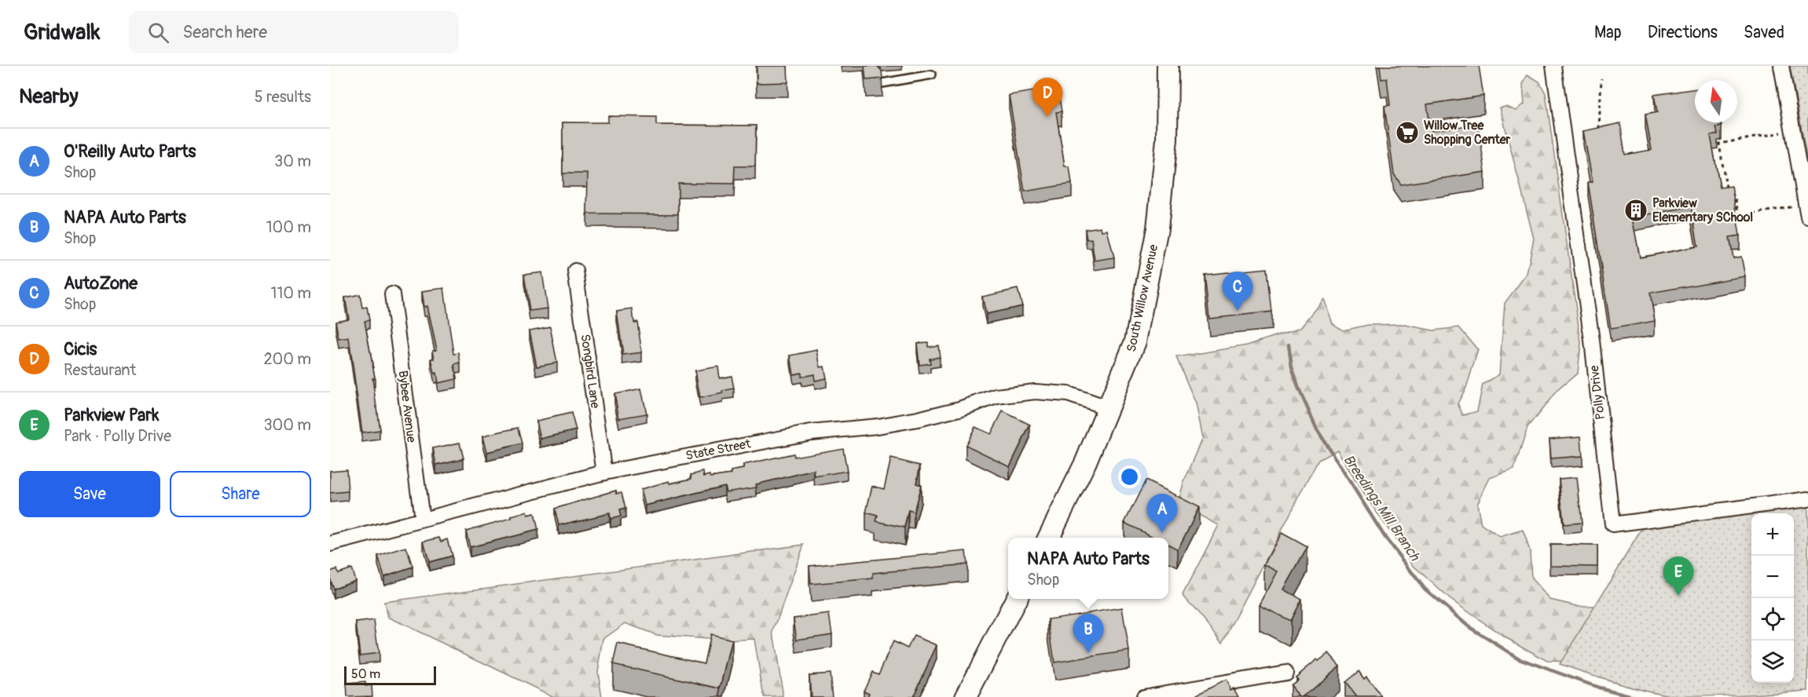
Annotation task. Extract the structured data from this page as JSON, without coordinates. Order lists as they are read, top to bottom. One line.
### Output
{"streets":{"main road":["South Willow Avenue"],"street":["Songbird Lane","Polly Drive","Bybee Avenue","State Street"]},"crossings":[["South Willow Avenue","State Street"],["Songbird Lane","State Street"],["Bybee Avenue","State Street"]],"water":["Breedings Mill Branch"],"places":{"supermarket":["Willow Tree Shopping Center"],"building":["Parkview Elementary SChool"]},"scale_bar":"50 m","north":"top","page":{"header":"Gridwalk","search":"Search here","nav":["Map","Directions","Saved"],"heading":["Nearby","5 results"],"pins":["D","C","A","E","B"],"list":[{"mark":"A","name":"O'Reilly Auto Parts","note":"Shop","value":"30 m"},{"mark":"B","name":"NAPA Auto Parts","note":"Shop","value":"100 m"},{"mark":"C","name":"AutoZone","note":"Shop","value":"110 m"},{"mark":"D","name":"Cicis","note":"Restaurant","value":"200 m"},{"mark":"E","name":"Parkview Park","note":"Park · Polly Drive","value":"300 m"}],"buttons":["Save","Share"],"map_buttons":["+","−"],"popup":["NAPA Auto Parts","Shop"],"scale":"50 m"}}
